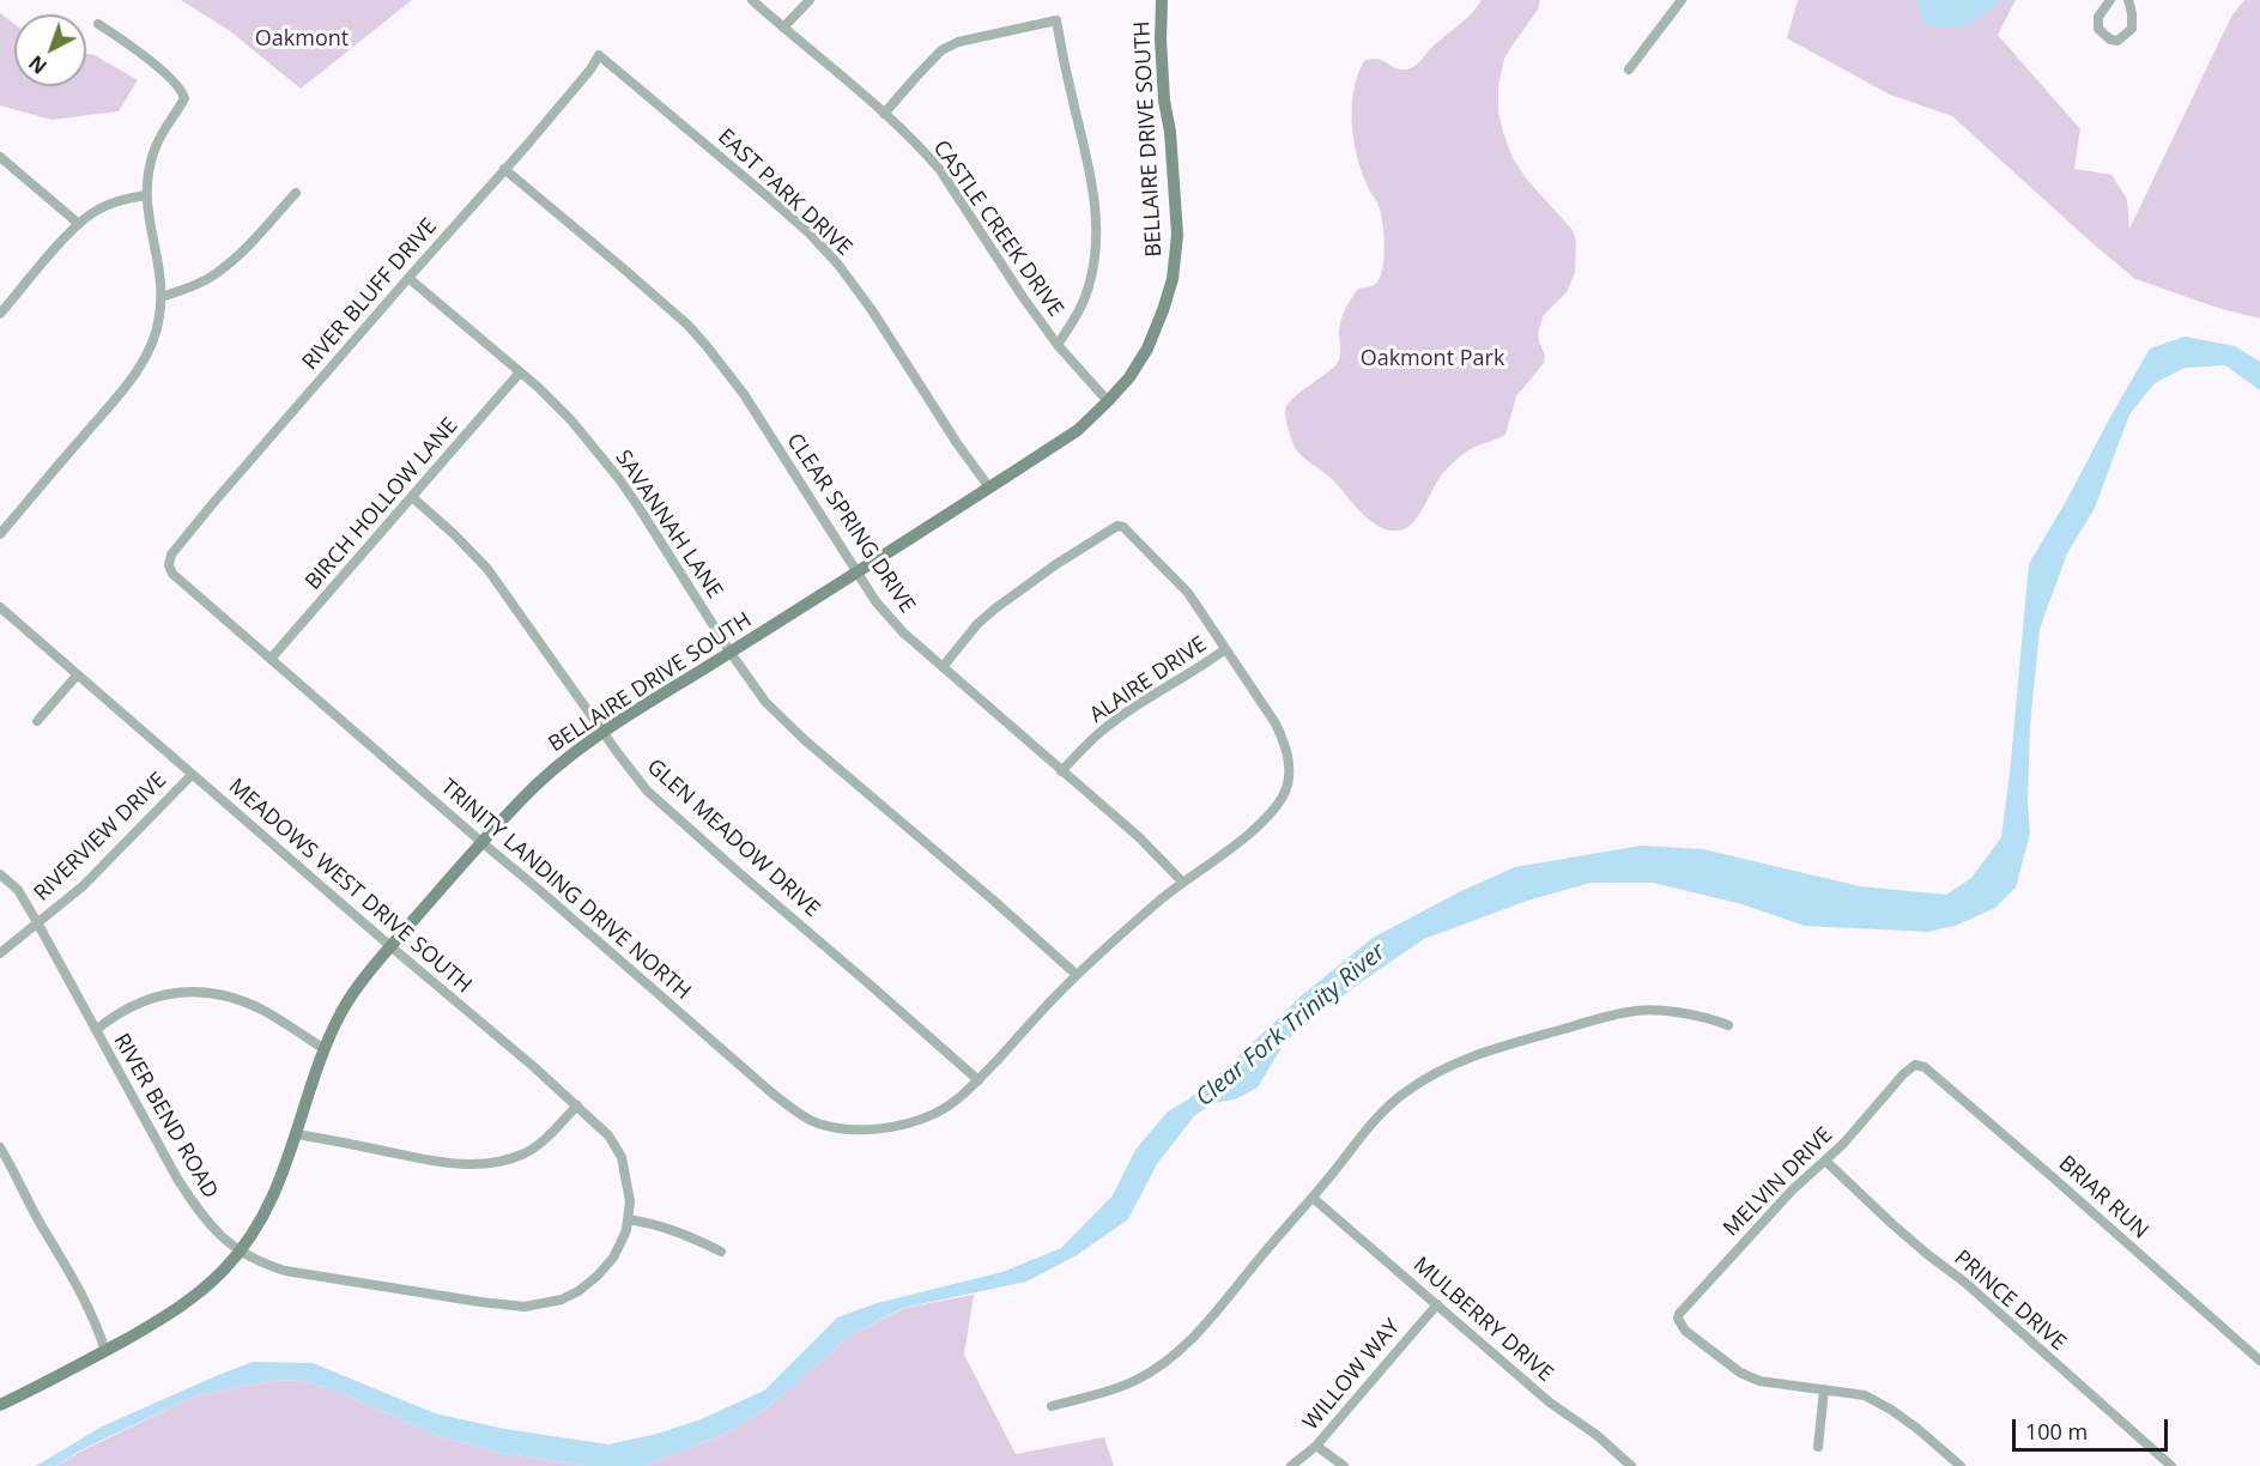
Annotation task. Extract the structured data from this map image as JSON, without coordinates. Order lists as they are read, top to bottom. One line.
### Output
{"streets":{"street":["BELLAIRE DRIVE SOUTH","EAST PARK DRIVE","CASTLE CREEK DRIVE","RIVER BLUFF DRIVE","BIRCH HOLLOW LANE","CLEAR SPRING DRIVE","SAVANNAH LANE","ALAIRE DRIVE","RIVERVIEW DRIVE","GLEN MEADOW DRIVE","MEADOWS WEST DRIVE SOUTH","TRINITY LANDING DRIVE NORTH","RIVER BEND ROAD","MELVIN DRIVE","BRIAR RUN","PRINCE DRIVE","MULBERRY DRIVE","WILLOW WAY"]},"crossings":[["BELLAIRE DRIVE SOUTH","EAST PARK DRIVE"],["BELLAIRE DRIVE SOUTH","CASTLE CREEK DRIVE"],["BELLAIRE DRIVE SOUTH","CLEAR SPRING DRIVE"],["BELLAIRE DRIVE SOUTH","SAVANNAH LANE"],["BELLAIRE DRIVE SOUTH","GLEN MEADOW DRIVE"],["BELLAIRE DRIVE SOUTH","MEADOWS WEST DRIVE SOUTH"],["BELLAIRE DRIVE SOUTH","TRINITY LANDING DRIVE NORTH"],["BELLAIRE DRIVE SOUTH","RIVER BEND ROAD"],["EAST PARK DRIVE","RIVER BLUFF DRIVE"],["RIVER BLUFF DRIVE","CLEAR SPRING DRIVE"],["RIVER BLUFF DRIVE","SAVANNAH LANE"],["RIVER BLUFF DRIVE","TRINITY LANDING DRIVE NORTH"],["BIRCH HOLLOW LANE","SAVANNAH LANE"],["BIRCH HOLLOW LANE","GLEN MEADOW DRIVE"],["BIRCH HOLLOW LANE","TRINITY LANDING DRIVE NORTH"],["CLEAR SPRING DRIVE","ALAIRE DRIVE"],["CLEAR SPRING DRIVE","TRINITY LANDING DRIVE NORTH"],["SAVANNAH LANE","TRINITY LANDING DRIVE NORTH"],["ALAIRE DRIVE","TRINITY LANDING DRIVE NORTH"],["RIVERVIEW DRIVE","MEADOWS WEST DRIVE SOUTH"],["RIVERVIEW DRIVE","RIVER BEND ROAD"],["GLEN MEADOW DRIVE","TRINITY LANDING DRIVE NORTH"],["MEADOWS WEST DRIVE SOUTH","RIVER BEND ROAD"],["MELVIN DRIVE","BRIAR RUN"],["MELVIN DRIVE","PRINCE DRIVE"],["MULBERRY DRIVE","WILLOW WAY"]],"water":["Clear Fork Trinity River"],"parks":["Oakmont","Oakmont Park"],"scale_bar":"100 m","north":"bottom left"}
